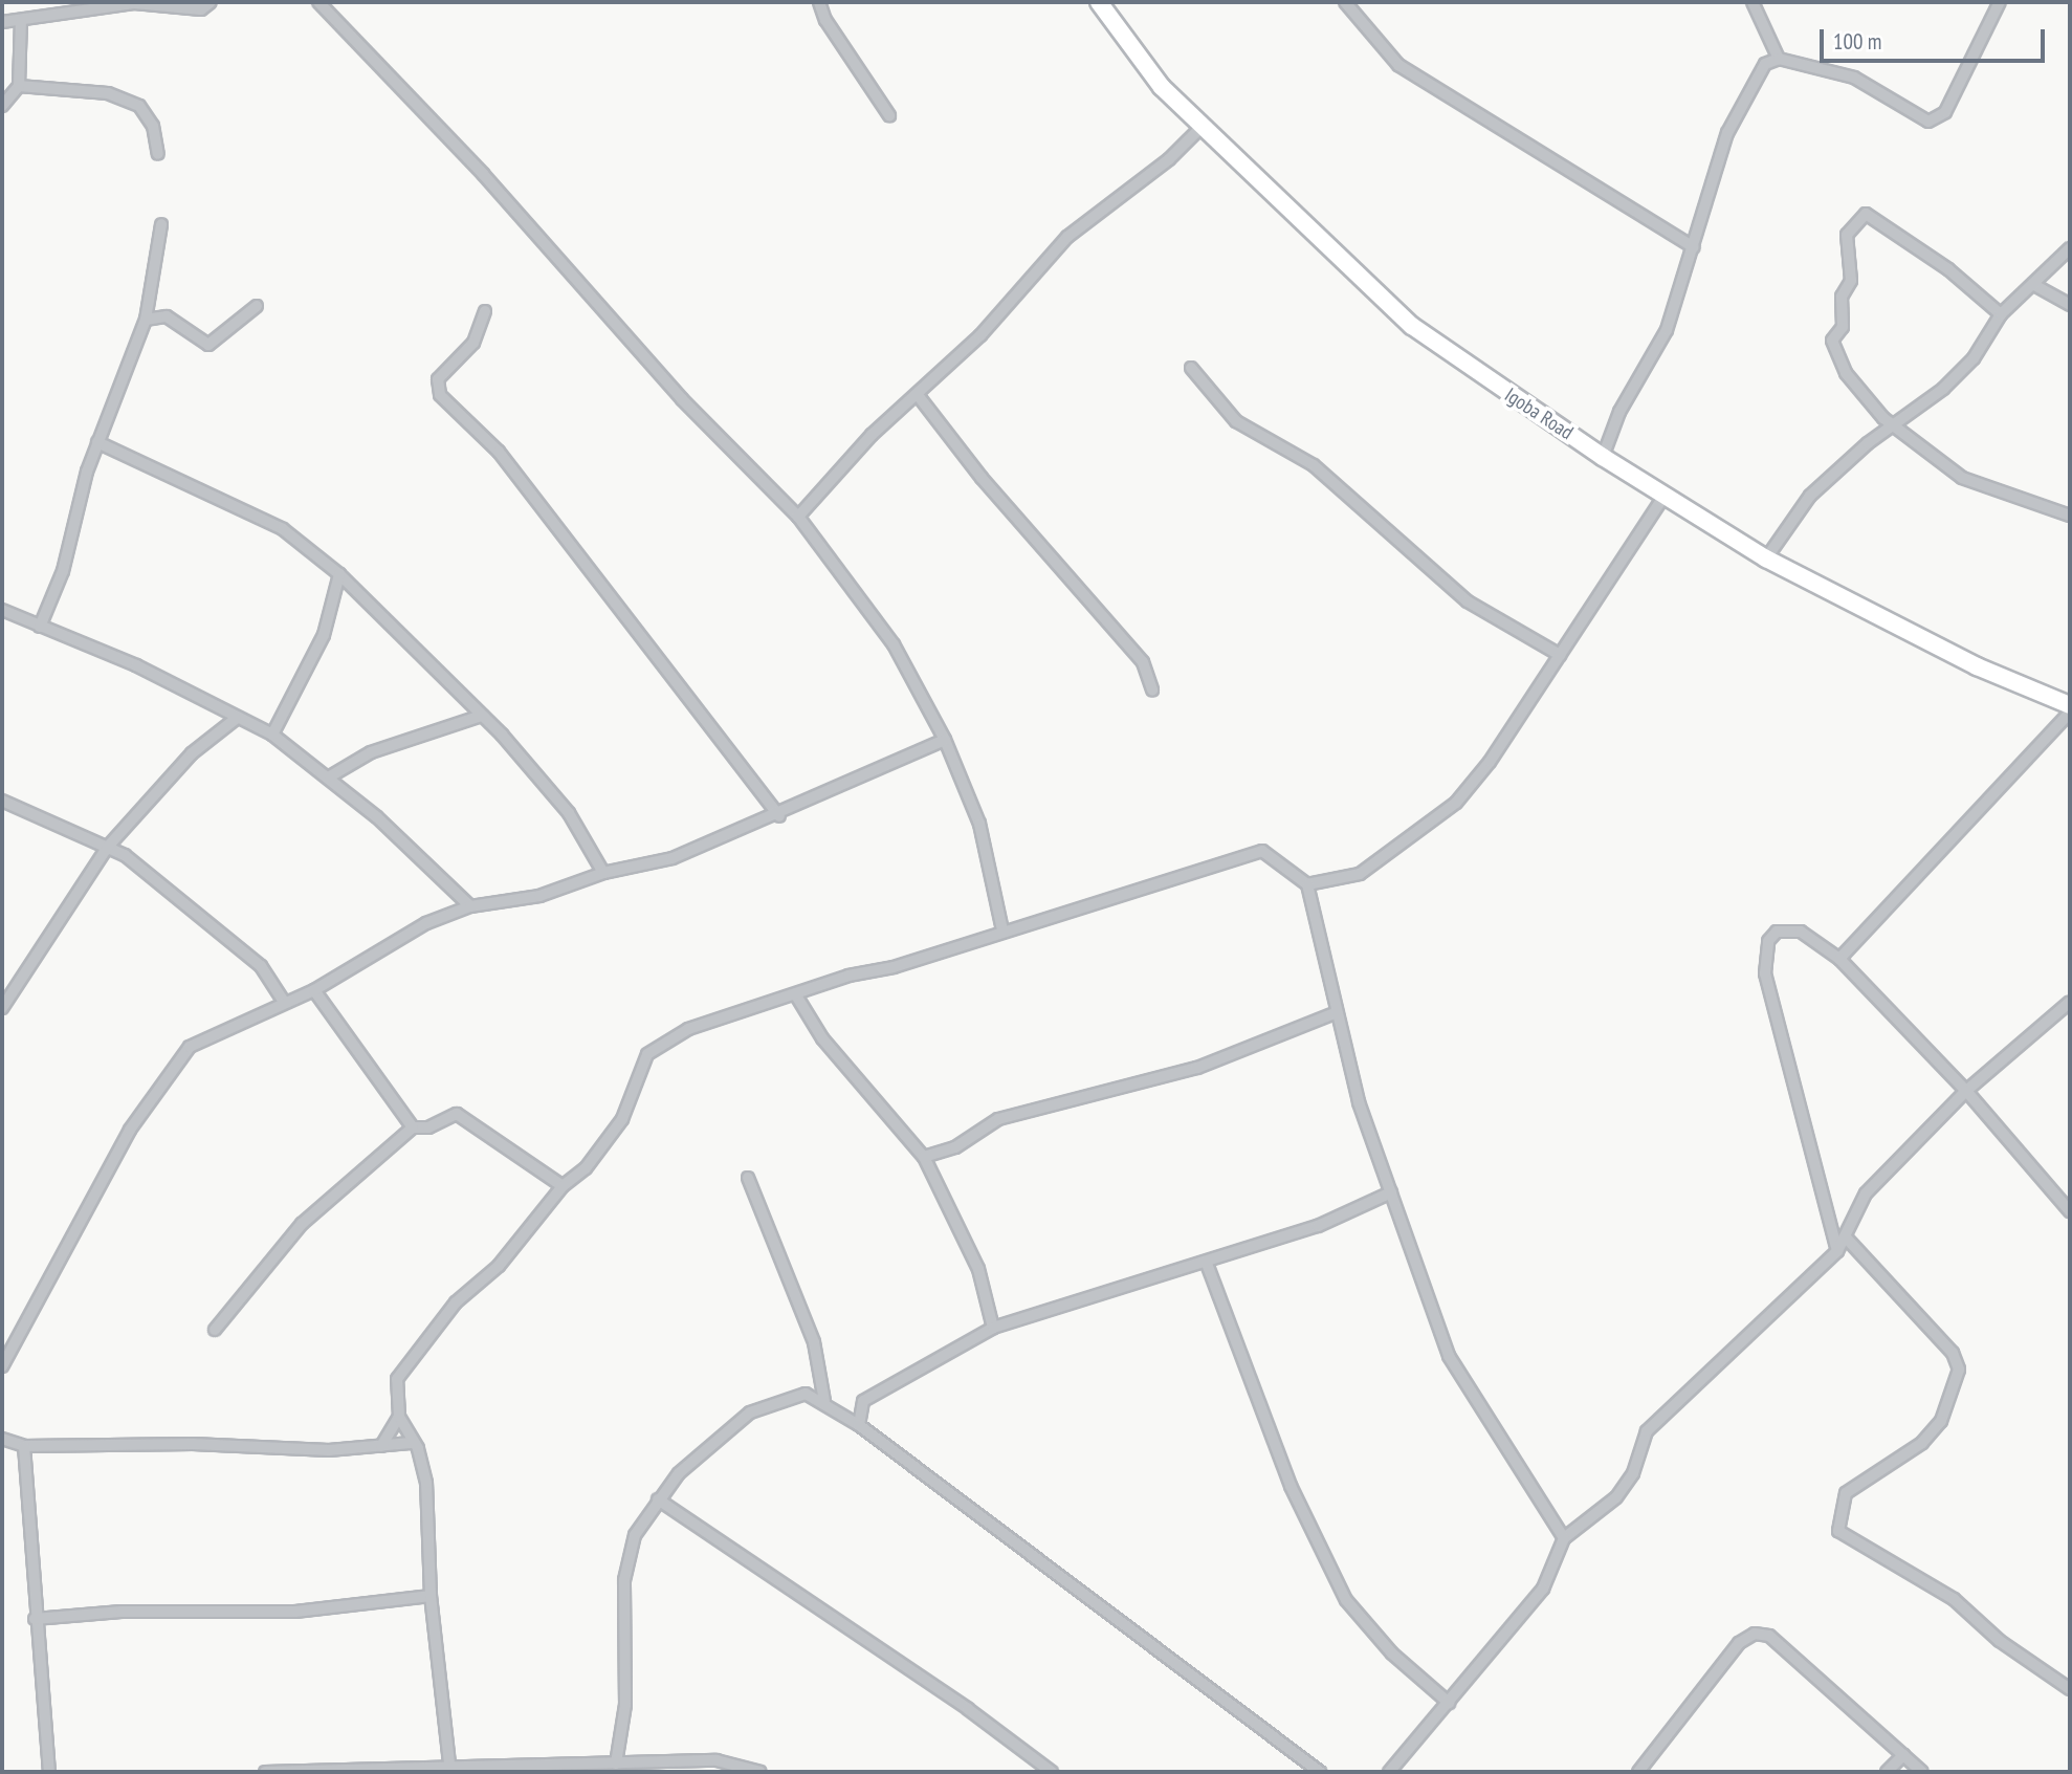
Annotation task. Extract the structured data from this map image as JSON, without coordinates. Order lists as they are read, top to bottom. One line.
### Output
{"streets":{"street":["Igoba Road"]},"scale_bar":"100 m"}
